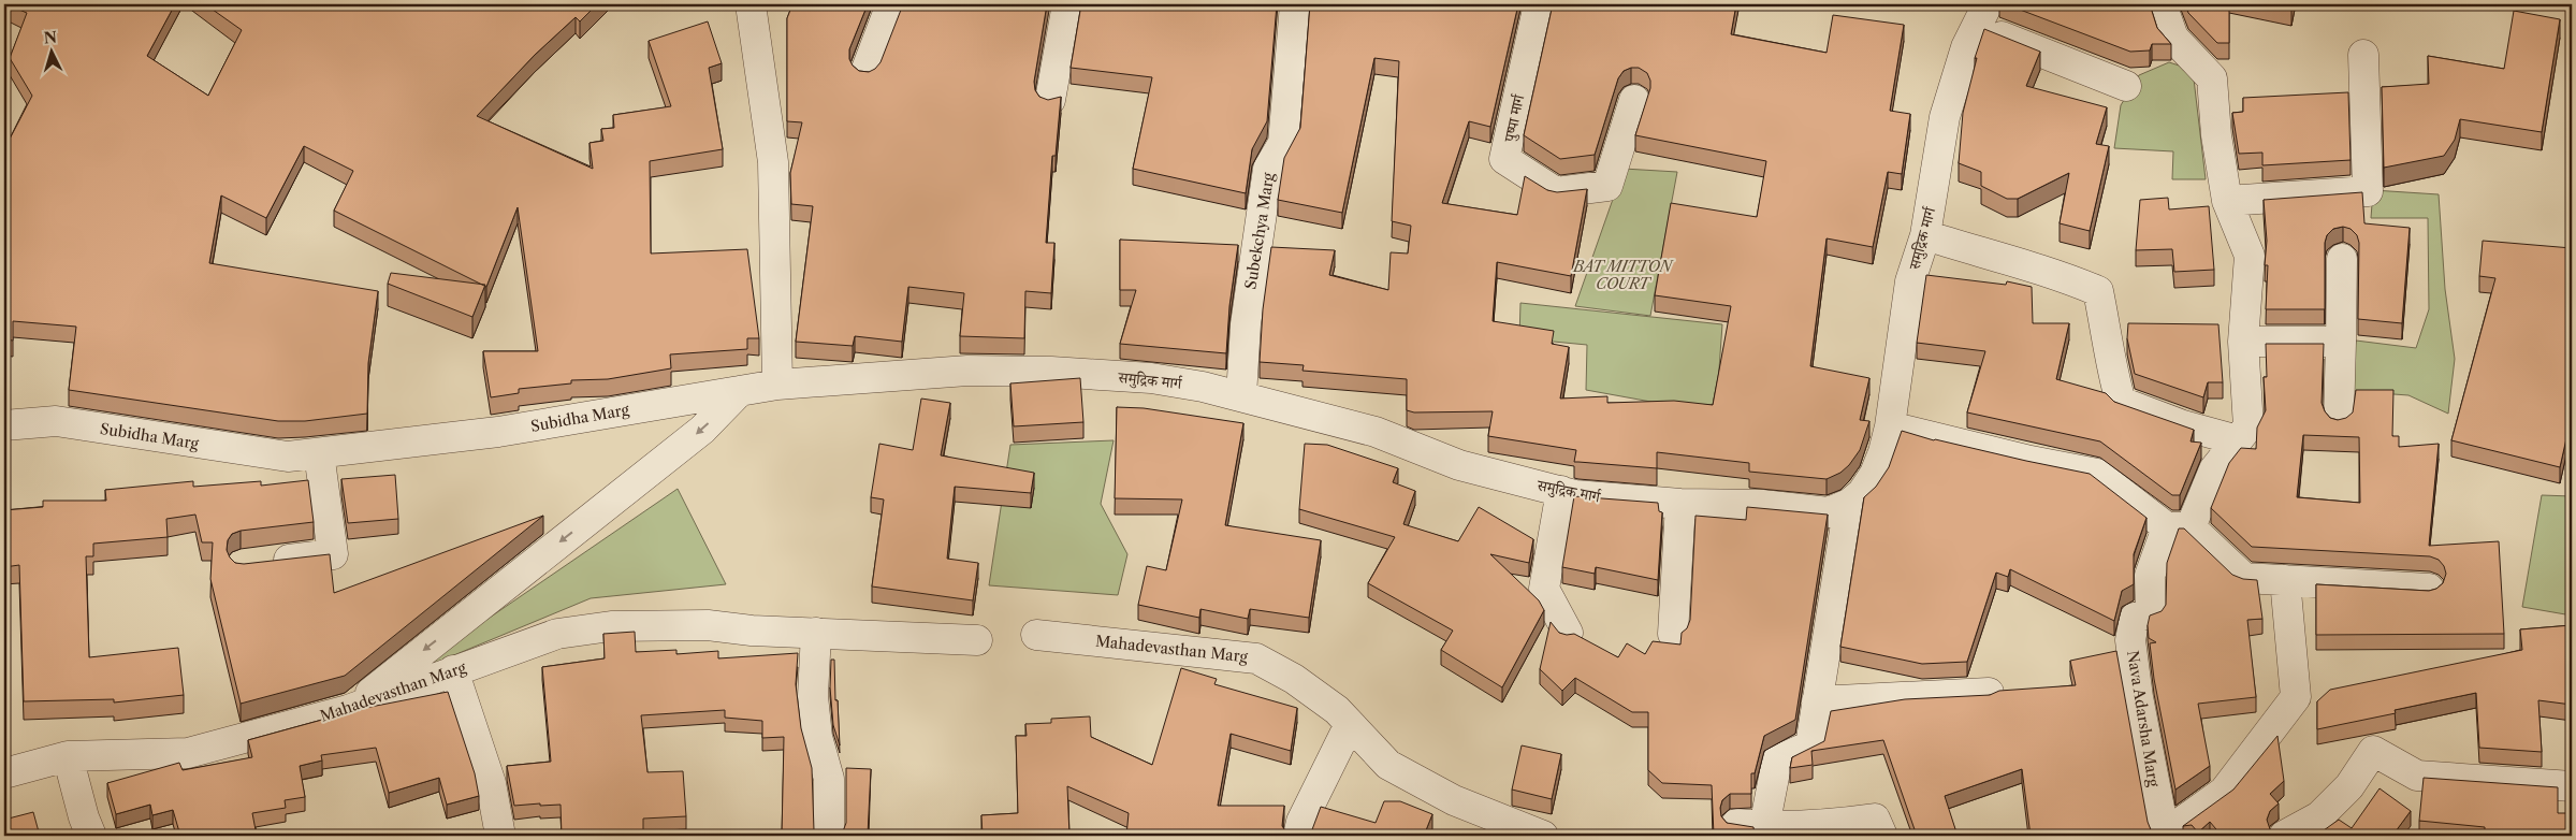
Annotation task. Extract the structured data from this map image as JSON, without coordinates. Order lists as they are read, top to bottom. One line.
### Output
{"streets":{"street":["पुष्पा मार्ग","Subekchya Marg","समुद्रिक मार्ग","Subidha Marg","Mahadevasthan Marg","Nava Adarsha Marg"]},"crossings":[["Subekchya Marg","समुद्रिक मार्ग"],["समुद्रिक मार्ग","Subidha Marg"]],"parks":["BAT MITTON COURT"],"north":"top"}
